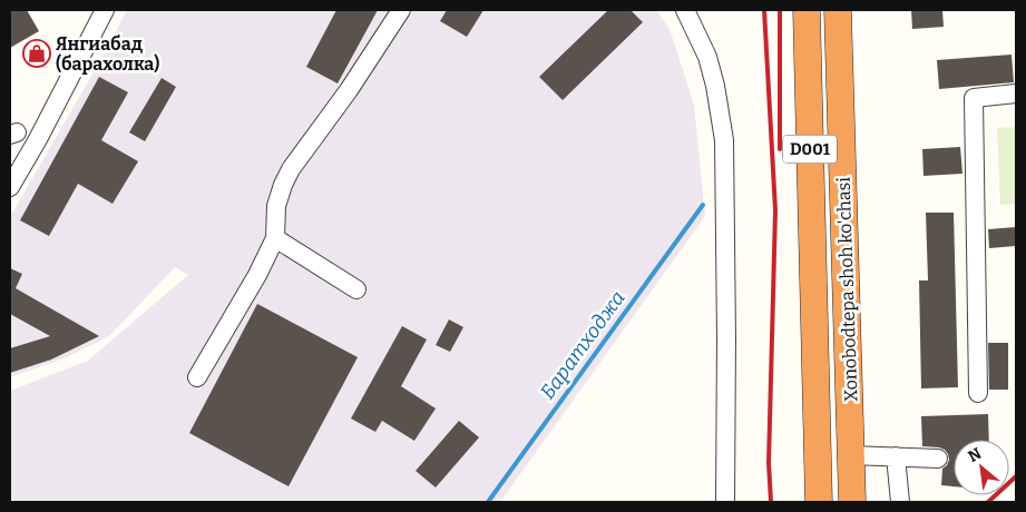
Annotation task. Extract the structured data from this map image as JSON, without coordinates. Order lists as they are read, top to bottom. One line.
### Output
{"streets":{"highway":["D001","Xonobodtepa shoh ko'chasi"]},"water":["Баратходжа"],"places":{"shop":["Янгиабад (барахолка)"]},"north":"top left"}
